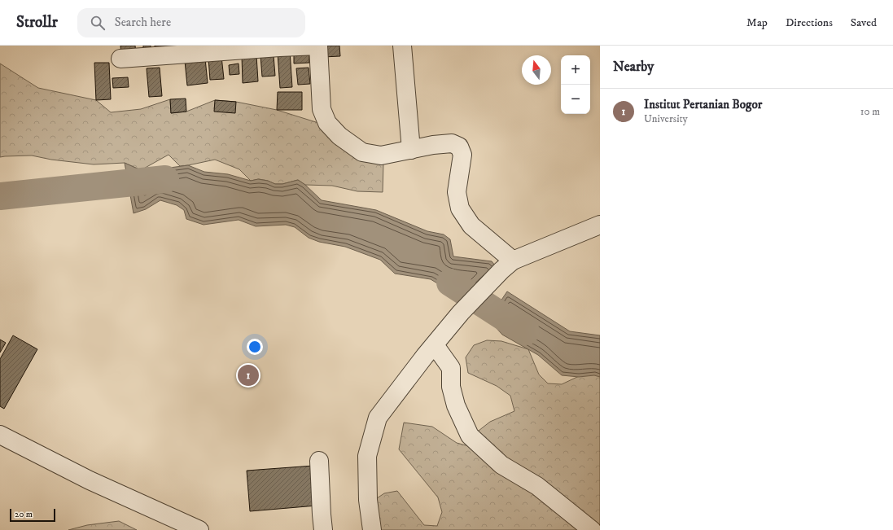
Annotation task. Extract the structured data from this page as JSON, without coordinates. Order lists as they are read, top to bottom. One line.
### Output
{"scale_bar":"20 m","north":"top","page":{"header":"Strollr","search":"Search here","nav":["Map","Directions","Saved"],"heading":"Nearby","map_buttons":["+","−"],"list":[{"mark":"1","name":"Institut Pertanian Bogor","note":"University","value":"10 m"}],"pins":"1","scale":"20 m"}}
